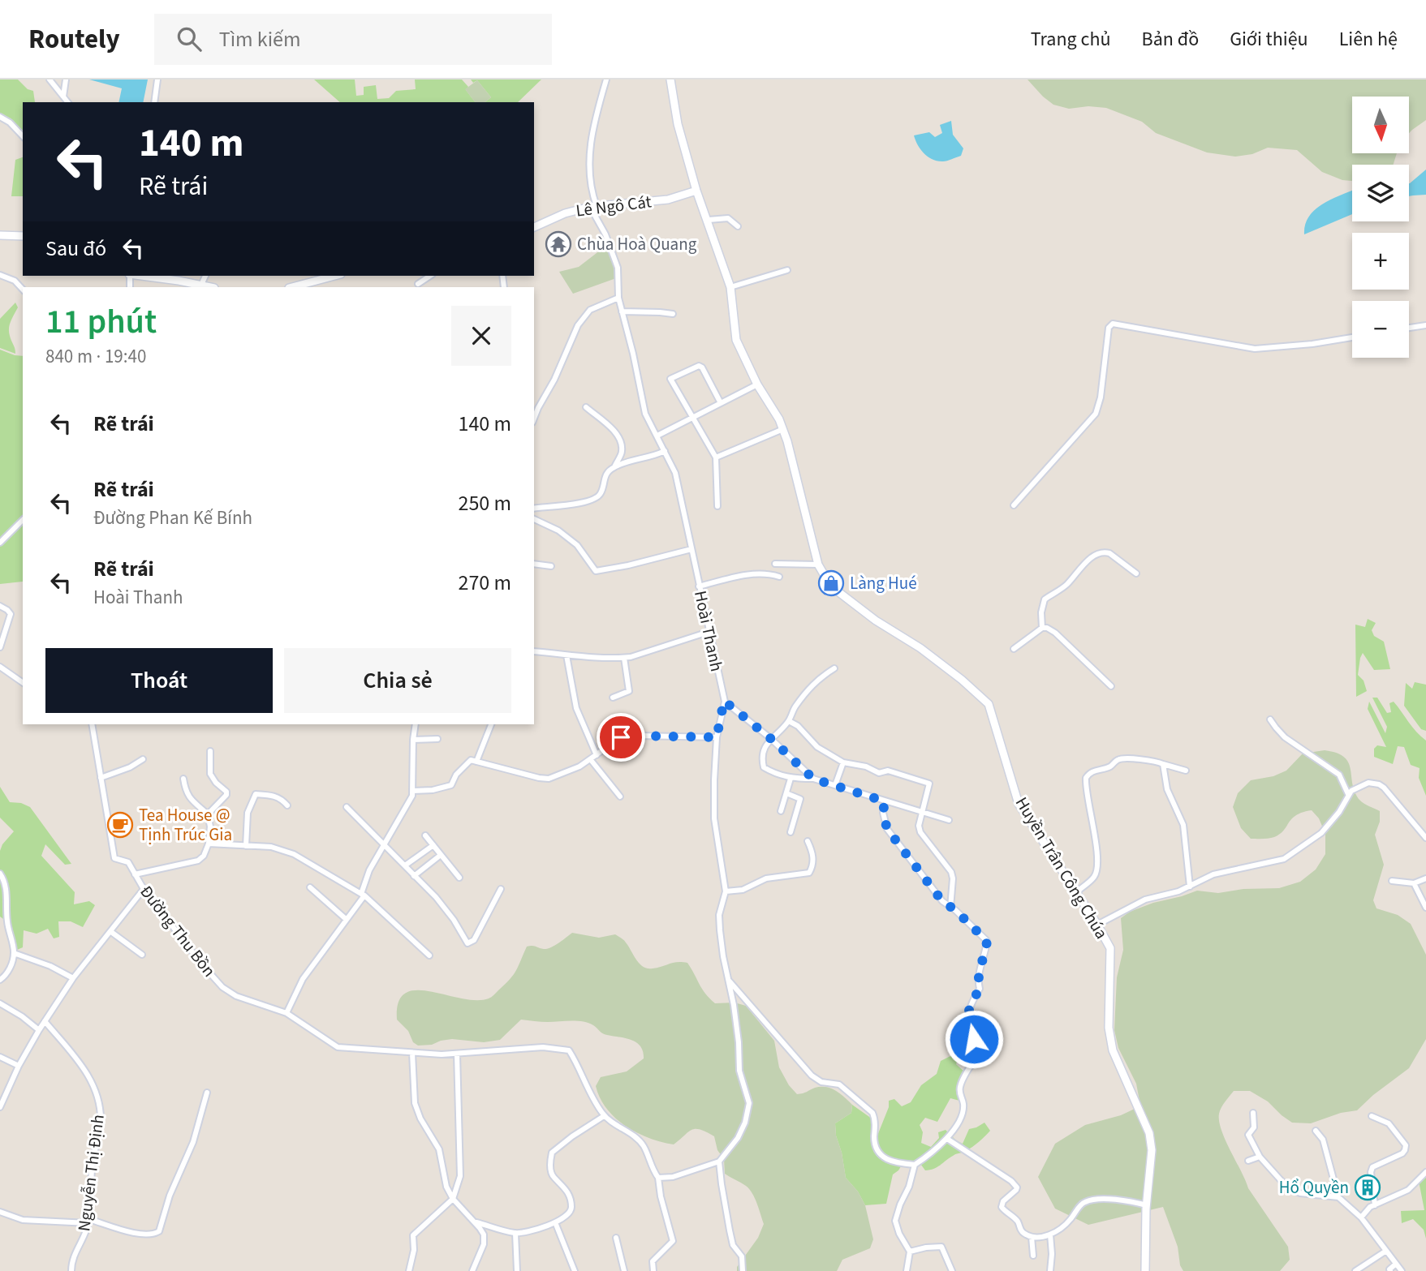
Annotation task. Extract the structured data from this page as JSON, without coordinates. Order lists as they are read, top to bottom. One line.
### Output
{"streets":{"street":["Lê Ngô Cát","Hoài Thanh","Huyền Trân Công Chúa","Đường Thu Bồn","Nguyễn Thị Định"]},"crossings":[["Lê Ngô Cát","Hoài Thanh"],["Lê Ngô Cát","Huyền Trân Công Chúa"]],"places":{"temple":["Chùa Hoà Quang"],"shop":["Làng Hué"],"cafe":["Tea House @ Tịnh Trúc Gia"],"building":["Hổ Quyền"]},"north":"bottom","page":{"header":"Routely","search":"Tìm kiếm","nav":["Trang chủ","Bản đồ","Giới thiệu","Liên hệ"],"map_buttons":["+","−"],"turn":["140 m","Rẽ trái"],"then":"Sau đó","heading":["11 phút","840 m · 19:40"],"list":[{"name":"Rẽ trái","value":"140 m"},{"name":"Rẽ trái","note":"Đường Phan Kế Bính","value":"250 m"},{"name":"Rẽ trái","note":"Hoài Thanh","value":"270 m"}],"buttons":["Thoát","Chia sẻ"]}}
